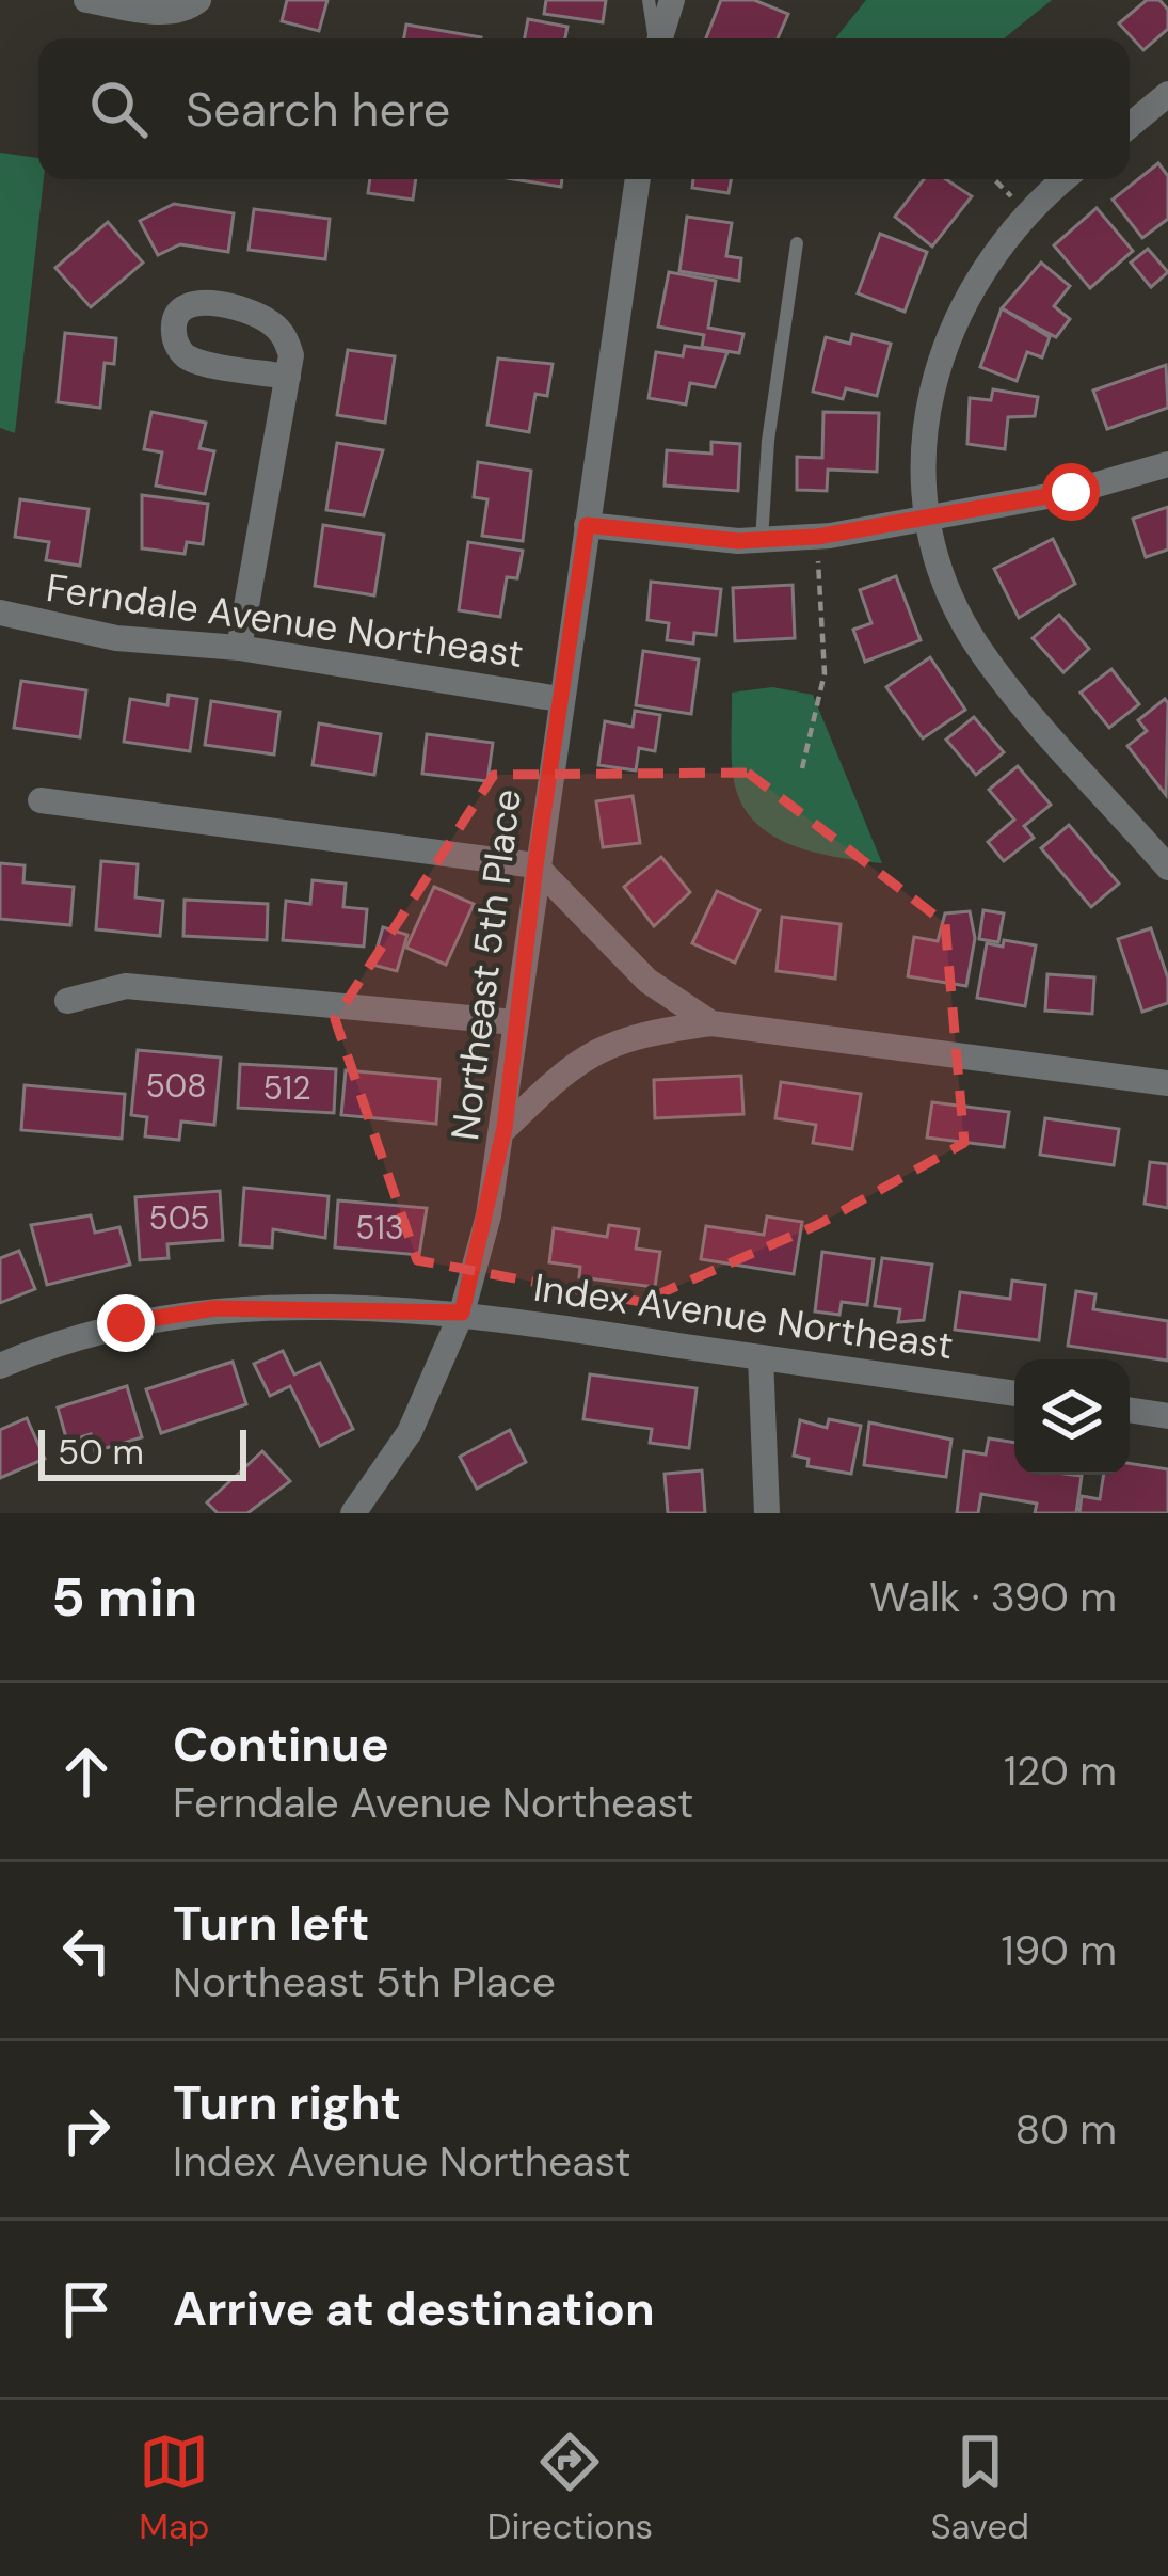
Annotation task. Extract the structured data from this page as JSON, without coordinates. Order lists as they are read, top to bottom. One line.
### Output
{"streets":{"street":["Ferndale Avenue Northeast","Northeast 5th Place","Index Avenue Northeast"]},"crossings":[["Ferndale Avenue Northeast","Northeast 5th Place"],["Northeast 5th Place","Index Avenue Northeast"]],"house_numbers":["508","512","505","513"],"scale_bar":"50 m","page":{"search":"Search here","scale":"50 m","heading":["5 min","Walk · 390 m"],"list":[["Continue","Ferndale Avenue Northeast","120 m"],["Turn left","Northeast 5th Place","190 m"],["Turn right","Index Avenue Northeast","80 m"],"Arrive at destination"],"nav":["Map","Directions","Saved"]}}
